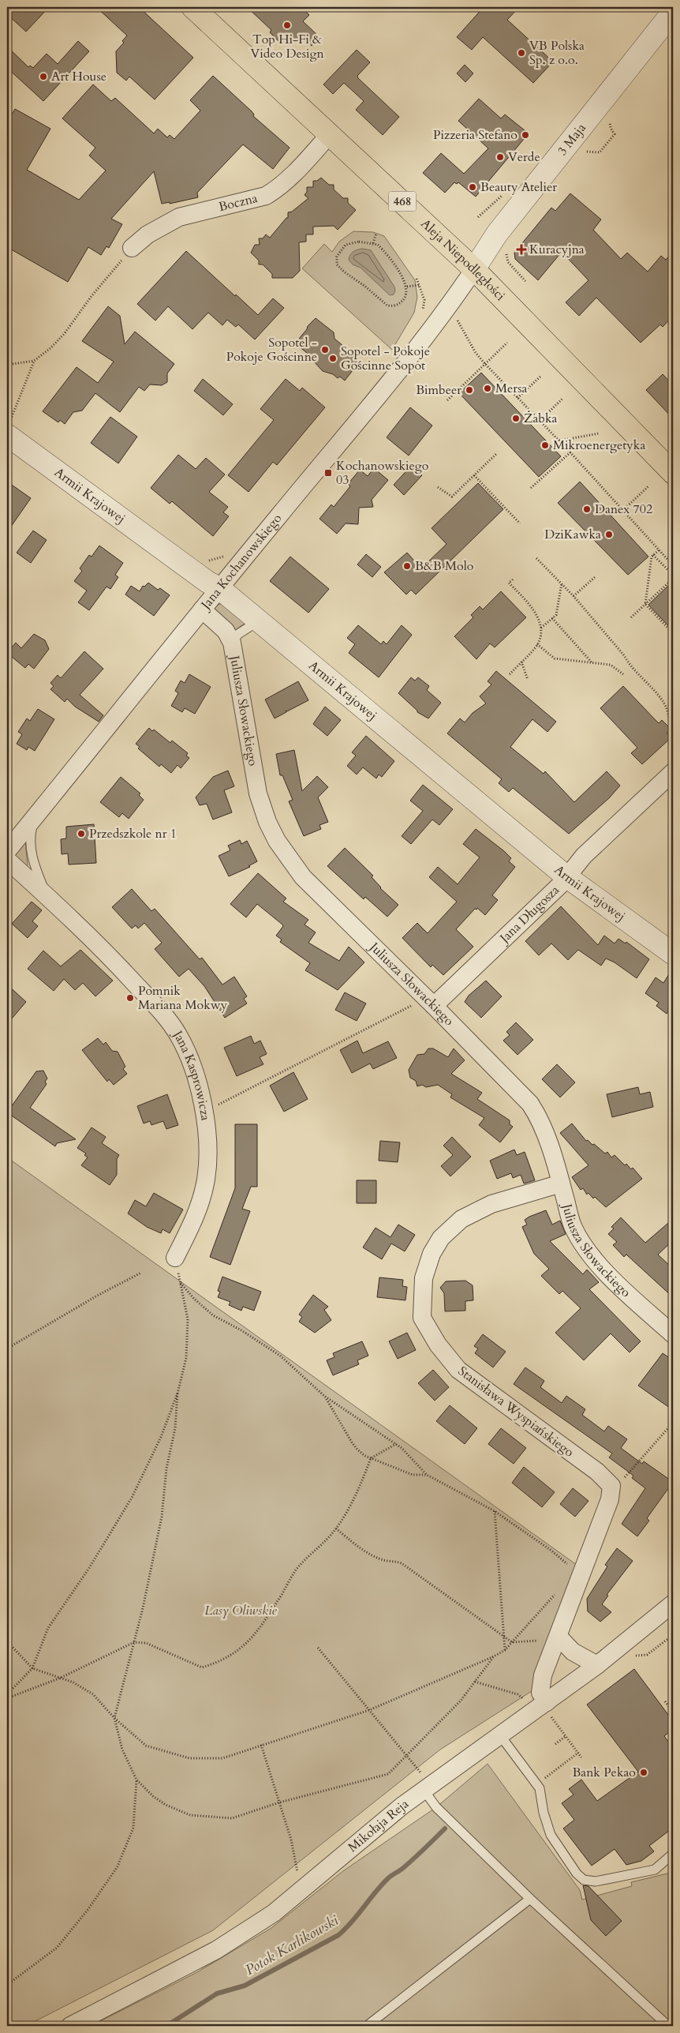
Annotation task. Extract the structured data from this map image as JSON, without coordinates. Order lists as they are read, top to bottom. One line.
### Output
{"streets":{"main road":["468","Aleja Niepodległości"],"street":["3 Maja","Boczna","Armii Krajowej","Jana Kochanowskiego","Juliusza Słowackiego","Jana Długosza","Jana Kasprowicza","Stanisława Wyspiańskiego","Mikołaja Reja"]},"crossings":[["3 Maja","Aleja Niepodległości"],["3 Maja","Jana Kochanowskiego"],["Boczna","Aleja Niepodległości"],["Aleja Niepodległości","Jana Kochanowskiego"],["Armii Krajowej","Jana Kochanowskiego"],["Armii Krajowej","Jana Długosza"],["Jana Kochanowskiego","Juliusza Słowackiego"],["Jana Kochanowskiego","Jana Kasprowicza"],["Juliusza Słowackiego","Jana Długosza"],["Juliusza Słowackiego","Stanisława Wyspiańskiego"]],"water":["Potok Karlikowski"],"parks":["Lasy Oliwskie"],"places":{"other":["Top Hi-Fi & Video Design","VB Polska Sp. z o.o.","Art House","Pizzeria Stefano","Verde","Beauty Atelier","Sopotel - Pokoje Gościnne","Sopotel - Pokoje Gościnne Sopot","Mersa","Bimbeer","Żabka","Mikroenergetyka","Danex 702","DziKawka","B&B Molo","Przedszkole nr 1","Pomnik Mariana Mokwy","Bank Pekao"],"health":["Kuracyjna"],"transit":["Kochanowskiego 03"]}}
